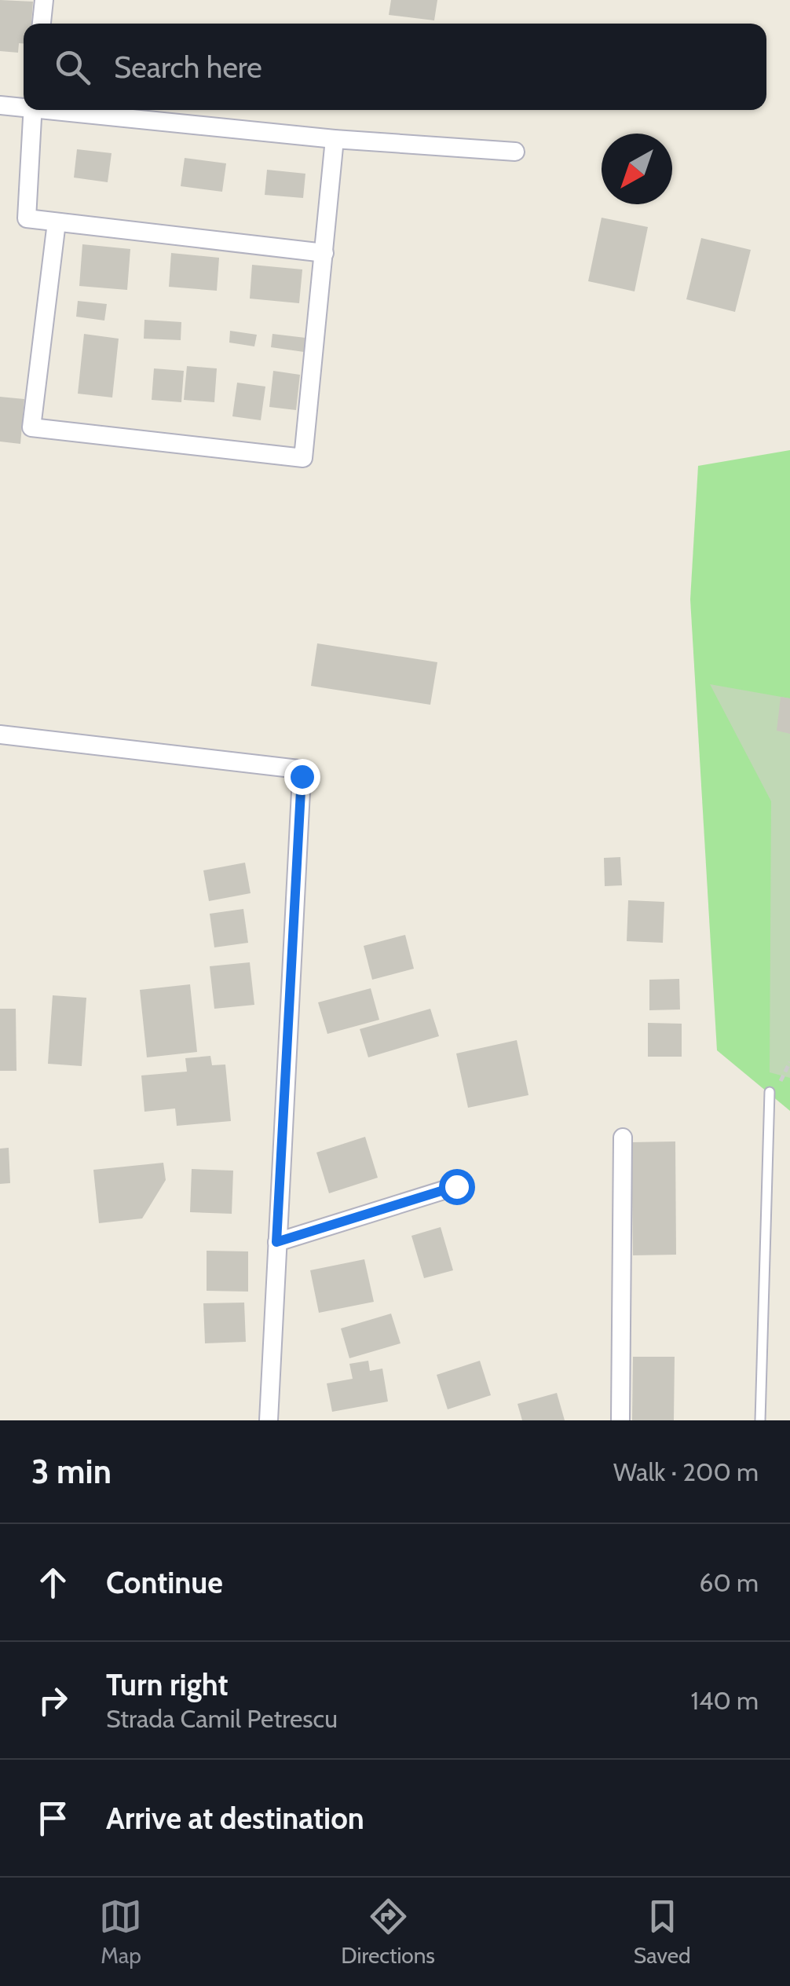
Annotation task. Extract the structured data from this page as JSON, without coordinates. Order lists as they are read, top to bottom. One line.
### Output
{"north":"bottom left","page":{"search":"Search here","heading":["3 min","Walk · 200 m"],"list":[["Continue","60 m"],["Turn right","Strada Camil Petrescu","140 m"],"Arrive at destination"],"nav":["Map","Directions","Saved"]}}
